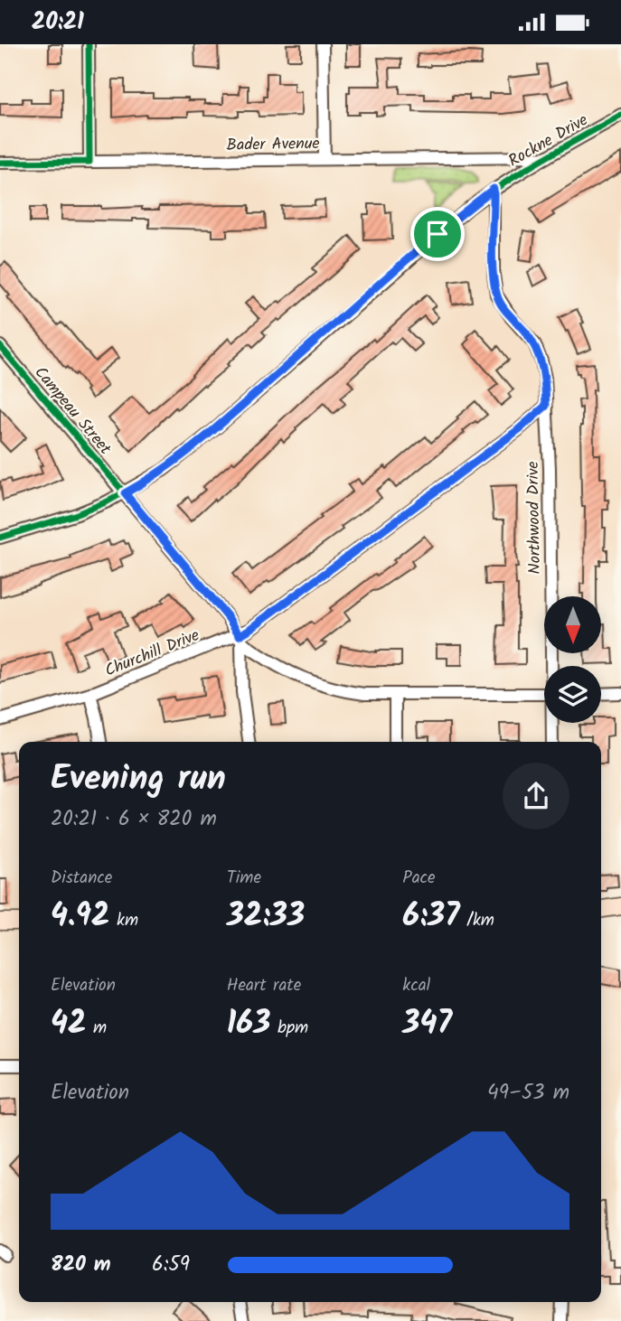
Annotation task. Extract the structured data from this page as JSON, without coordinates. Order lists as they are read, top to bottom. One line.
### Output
{"streets":{"street":["Rockne Drive","Bader Avenue","Campeau Street","Northwood Drive","Churchill Drive"]},"crossings":[["Rockne Drive","Bader Avenue"],["Rockne Drive","Campeau Street"],["Rockne Drive","Northwood Drive"],["Campeau Street","Churchill Drive"],["Northwood Drive","Churchill Drive"]],"north":"bottom","page":{"status":"20:21","heading":["Evening run","20:21 · 6 × 820 m"],"stats":[["Distance","4.92 km"],["Time","32:33"],["Pace","6:37 /km"],["Elevation","42 m"],["Heart rate","163 bpm"],["kcal","347"]],"chart":["Elevation","49–53 m"],"list":[{"name":"820 m","note":"6:59"}]}}
